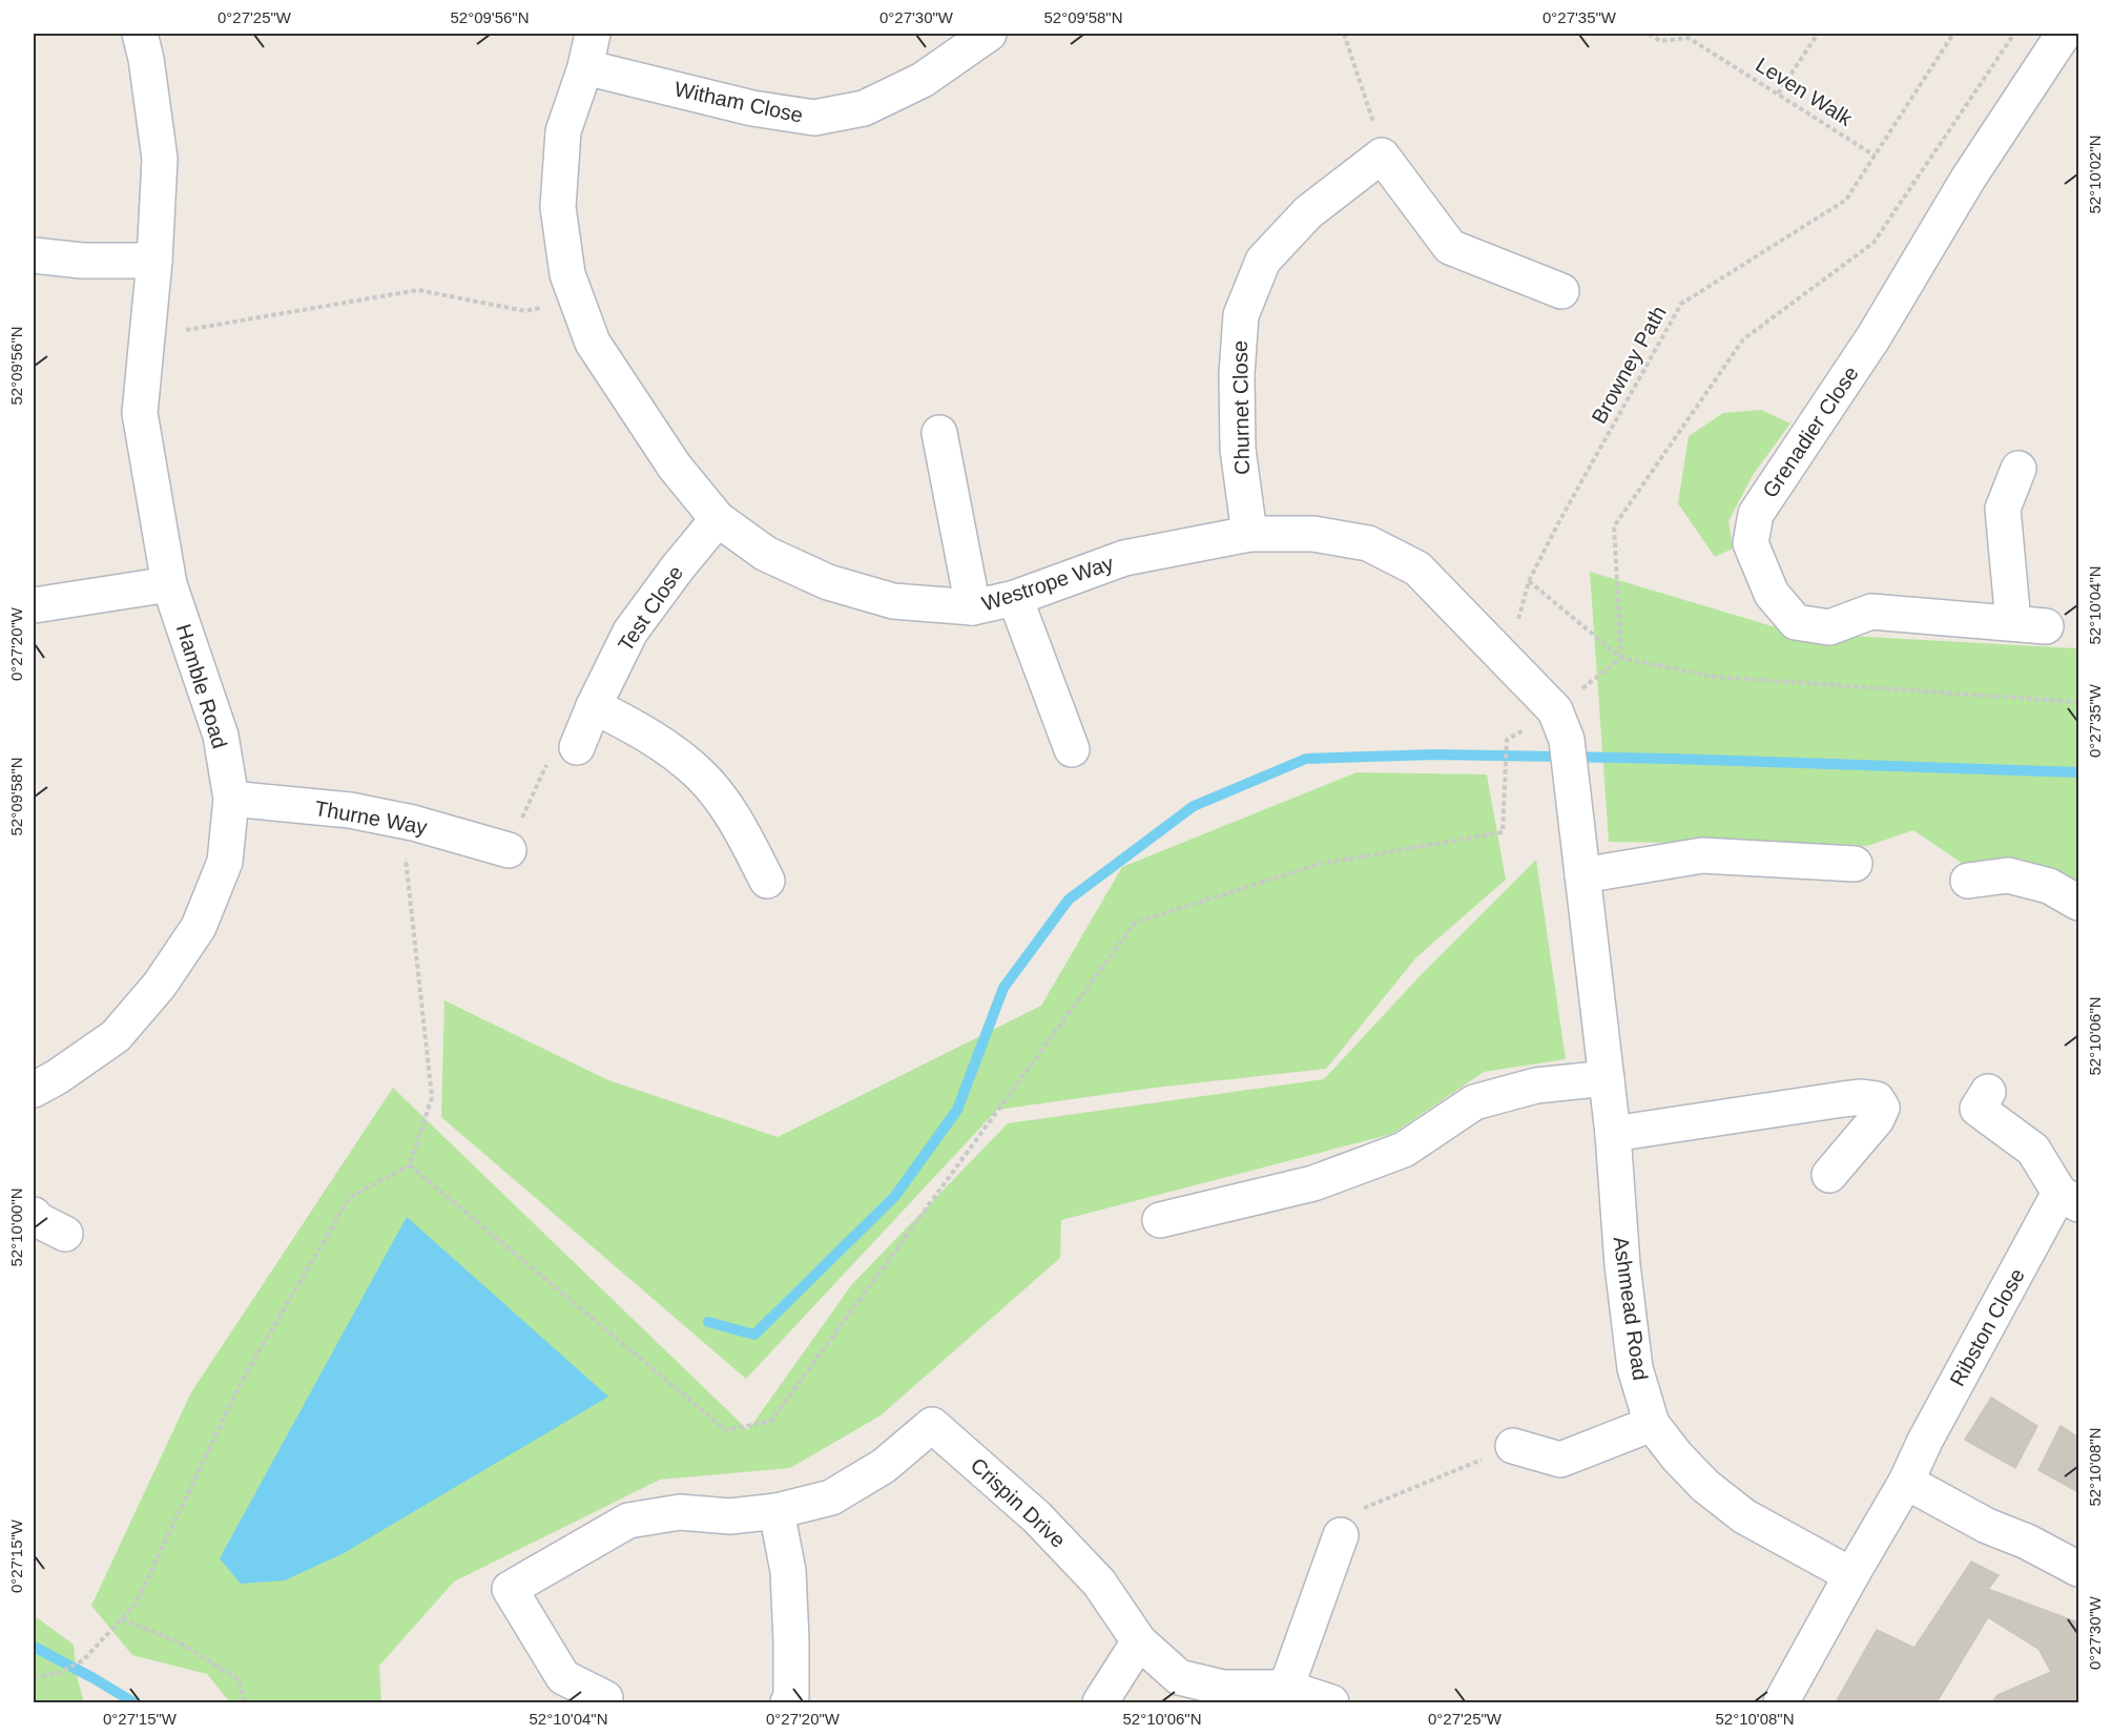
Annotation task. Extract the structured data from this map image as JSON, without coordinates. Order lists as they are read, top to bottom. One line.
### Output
{"streets":{"street":["Witham Close","Churnet Close","Grenadier Close","Westrope Way","Test Close","Hamble Road","Thurne Way","Ashmead Road","Ribston Close","Crispin Drive"],"path":["Leven Walk","Browney Path"]},"crossings":[["Leven Walk","Browney Path"],["Witham Close","Westrope Way"],["Browney Path","Westrope Way"],["Churnet Close","Westrope Way"],["Westrope Way","Test Close"],["Hamble Road","Thurne Way"]],"coordinates":["0°27'25\"W","52°09'56\"N","0°27'30\"W","52°09'58\"N","0°27'35\"W","52°10'02\"N","52°10'04\"N","0°27'20\"W","52°10'06\"N","52°10'00\"N","52°10'08\"N","0°27'15\"W"]}
